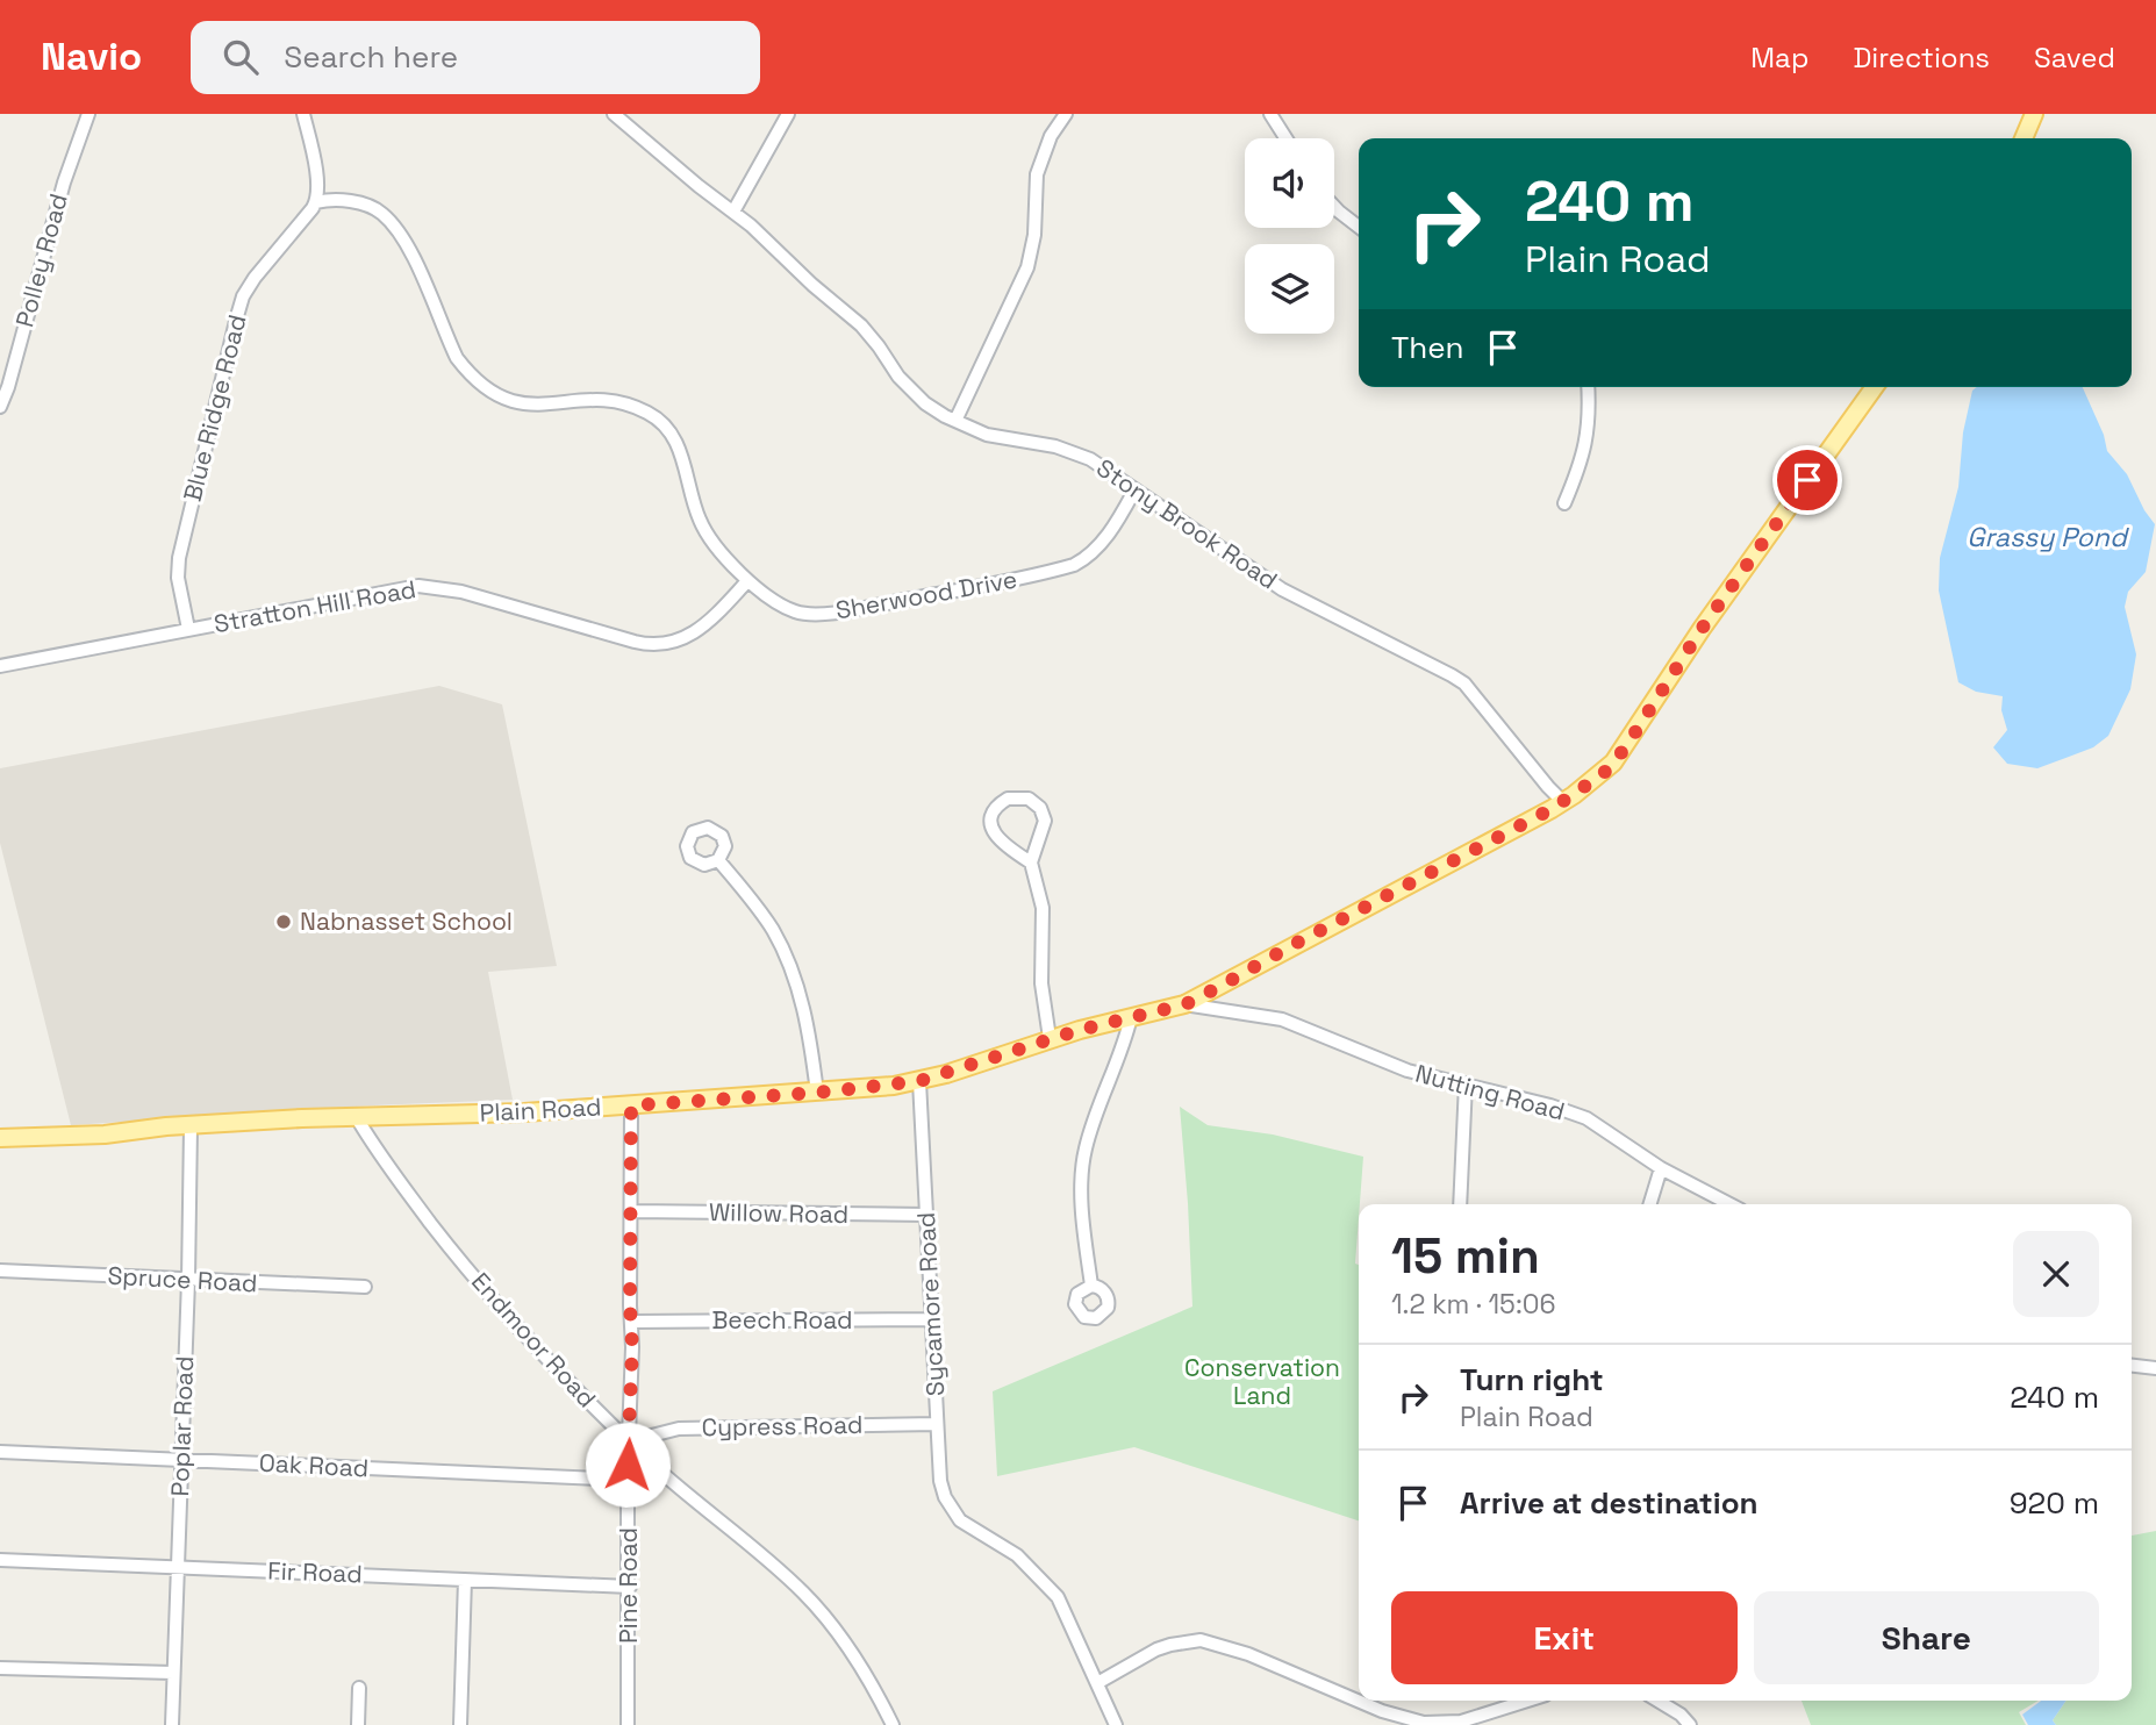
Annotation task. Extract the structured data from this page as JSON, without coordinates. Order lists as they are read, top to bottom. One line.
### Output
{"streets":{"main road":["Plain Road"],"street":["Polley Road","Blue Ridge Road","Stony Brook Road","Sherwood Drive","Stratton Hill Road","Nutting Road","Willow Road","Spruce Road","Sycamore Road","Beech Road","Endmoor Road","Poplar Road","Cypress Road","Oak Road","Fir Road","Pine Road"]},"crossings":[["Blue Ridge Road","Sherwood Drive"],["Blue Ridge Road","Stratton Hill Road"],["Stony Brook Road","Sherwood Drive"],["Stony Brook Road","Plain Road"],["Sherwood Drive","Stratton Hill Road"],["Nutting Road","Plain Road"],["Plain Road","Sycamore Road"],["Plain Road","Endmoor Road"],["Plain Road","Poplar Road"],["Plain Road","Pine Road"],["Willow Road","Sycamore Road"],["Willow Road","Pine Road"],["Spruce Road","Poplar Road"],["Sycamore Road","Beech Road"],["Sycamore Road","Cypress Road"],["Beech Road","Pine Road"],["Endmoor Road","Cypress Road"],["Endmoor Road","Pine Road"],["Poplar Road","Oak Road"],["Poplar Road","Fir Road"],["Cypress Road","Pine Road"],["Oak Road","Pine Road"],["Fir Road","Pine Road"]],"water":["Grassy Pond"],"parks":["Conservation Land"],"places":["Nabnasset School"],"page":{"header":"Navio","search":"Search here","nav":["Map","Directions","Saved"],"turn":["240 m","Plain Road"],"then":"Then","heading":["15 min","1.2 km · 15:06"],"list":[{"name":"Turn right","note":"Plain Road","value":"240 m"},{"name":"Arrive at destination","value":"920 m"}],"buttons":["Exit","Share"]}}
